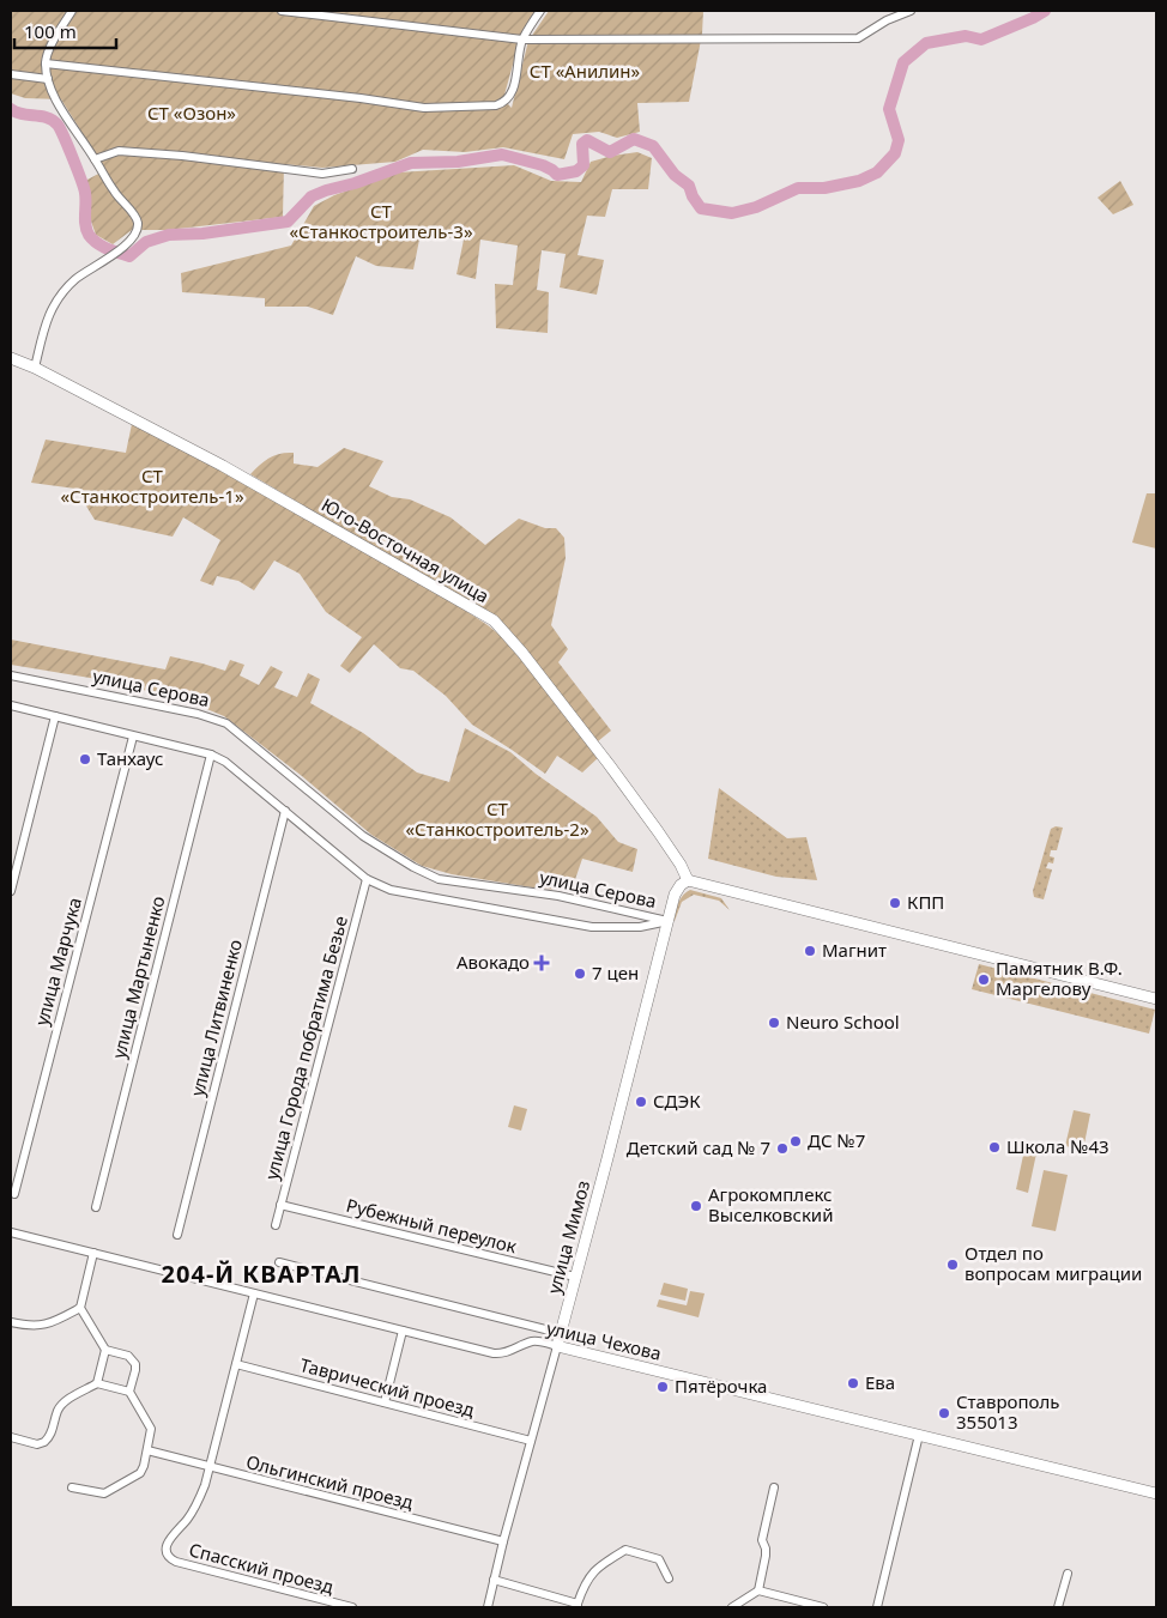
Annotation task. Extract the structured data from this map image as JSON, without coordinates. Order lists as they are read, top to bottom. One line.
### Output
{"streets":{"street":["Юго-Восточная улица","улица Серова","улица Марчука","улица Мартыненко","улица Литвиненко","улица Города побратима Безье","Рубежный переулок","улица Мимоз","улица Чехова","Таврический проезд","Ольгинский проезд","Спасский проезд"]},"crossings":[["Юго-Восточная улица","улица Мимоз"],["улица Серова","улица Марчука"],["улица Серова","улица Мартыненко"],["улица Серова","улица Литвиненко"],["улица Серова","улица Города побратима Безье"],["улица Серова","улица Мимоз"],["улица Города побратима Безье","Рубежный переулок"],["Рубежный переулок","улица Мимоз"],["улица Мимоз","улица Чехова"],["улица Мимоз","Таврический проезд"],["улица Мимоз","Ольгинский проезд"],["Ольгинский проезд","Спасский проезд"]],"districts":["204-Й КВАРТАЛ"],"parks":["СТ «Анилин»","СТ «Озон»","СТ «Станкостроитель-3»","СТ «Станкостроитель-1»","СТ «Станкостроитель-2»"],"places":{"other":["Танхаус","КПП","Магнит","7 цен","Памятник В.Ф. Маргелову","Neuro School","СДЭК","ДС №7","Школа №43","Детский сад № 7","Агрокомплекс Выселковский","Отдел по вопросам миграции","Ева","Пятёрочка","Ставрополь 355013"],"health":["Авокадо"]},"scale_bar":"100 m"}
